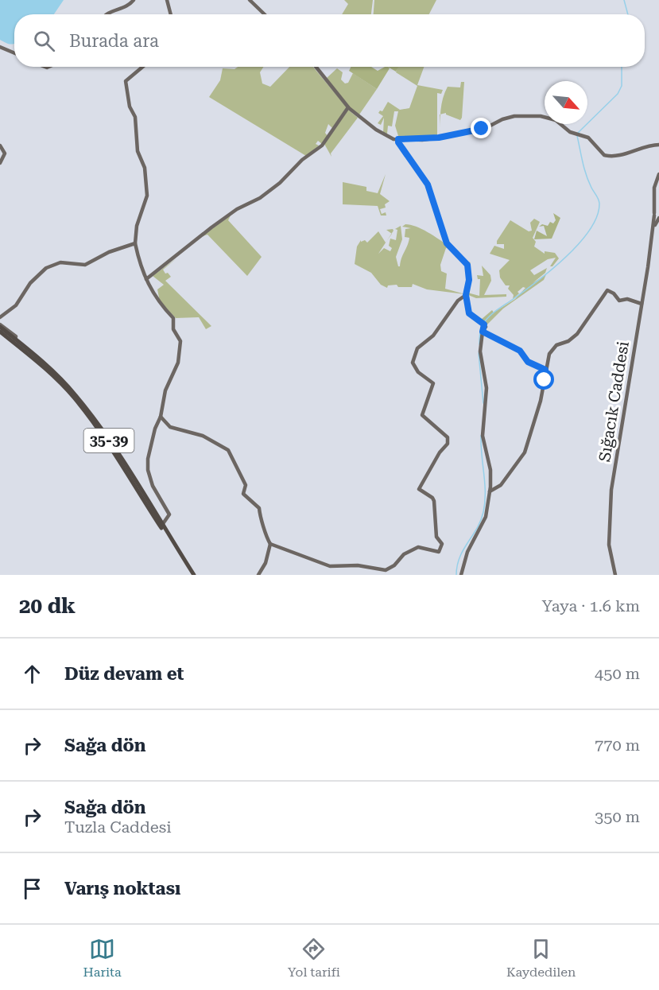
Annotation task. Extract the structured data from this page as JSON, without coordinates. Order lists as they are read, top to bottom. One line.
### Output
{"streets":{"main road":["35-39"],"street":["Sığacık Caddesi"]},"north":"bottom right","page":{"search":"Burada ara","heading":["20 dk","Yaya · 1.6 km"],"list":[["Düz devam et","450 m"],["Sağa dön","770 m"],["Sağa dön","Tuzla Caddesi","350 m"],"Varış noktası"],"nav":["Harita","Yol tarifi","Kaydedilen"]}}
